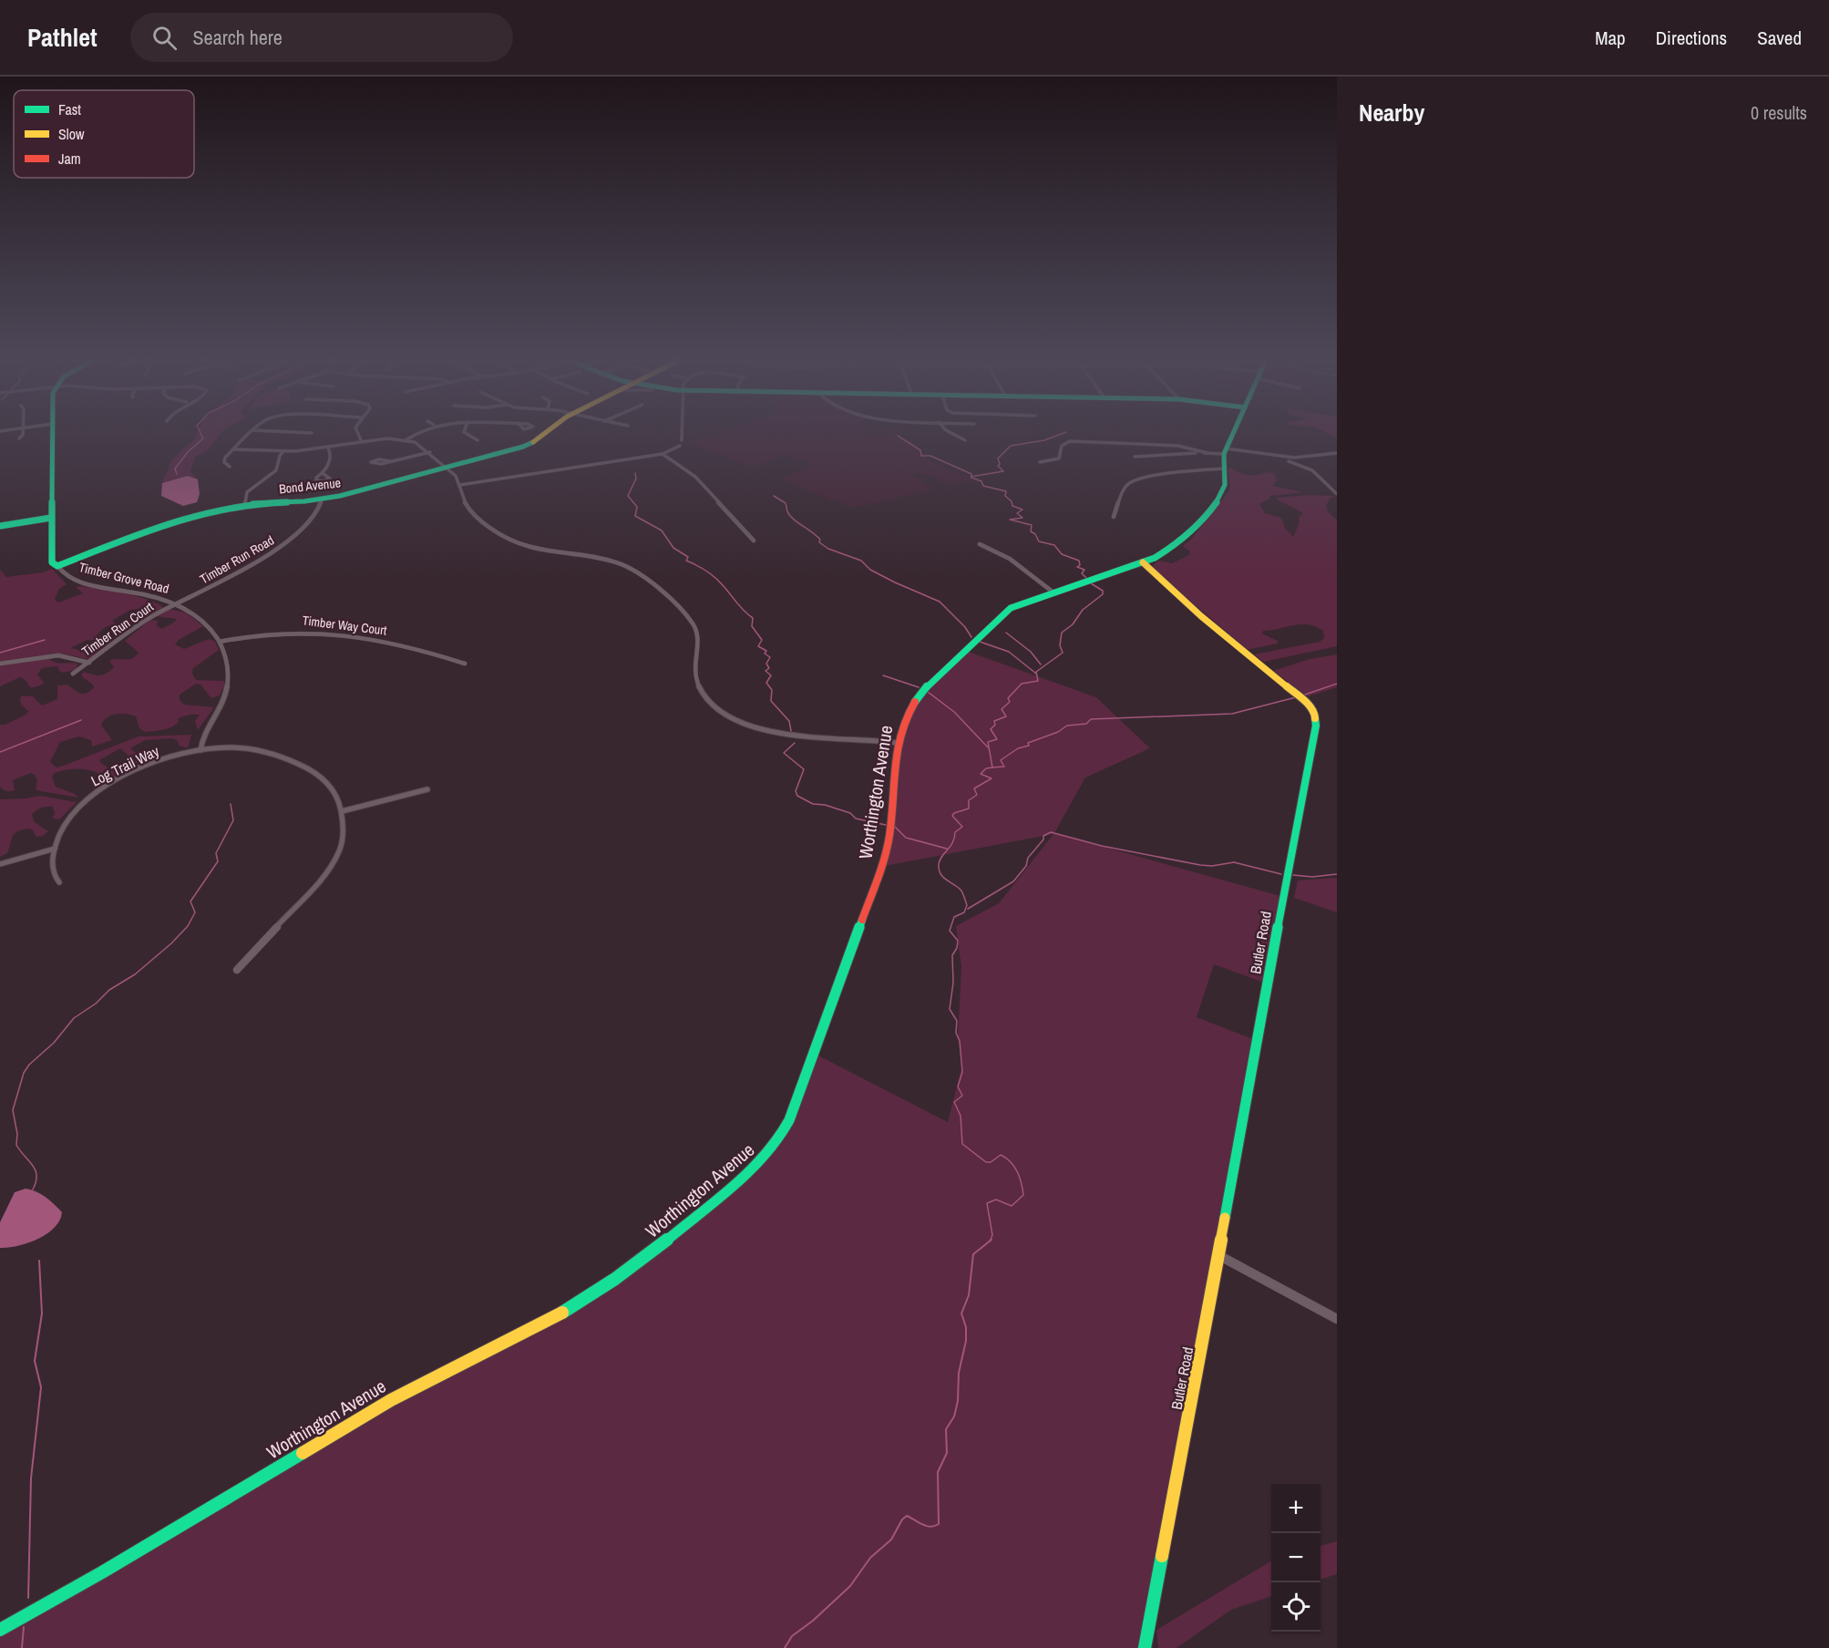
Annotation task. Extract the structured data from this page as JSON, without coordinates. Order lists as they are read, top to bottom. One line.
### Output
{"streets":{"main road":["Bond Avenue","Timber Grove Road","Worthington Avenue","Butler Road"],"street":["Timber Run Road","Timber Way Court","Timber Run Court","Log Trail Way"]},"crossings":[["Bond Avenue","Timber Run Road"],["Bond Avenue","Timber Grove Road"],["Timber Run Road","Timber Grove Road"],["Timber Run Road","Timber Run Court"],["Timber Grove Road","Timber Way Court"],["Timber Grove Road","Timber Run Court"],["Timber Grove Road","Log Trail Way"],["Worthington Avenue","Butler Road"]],"legend":["Fast","Slow","Jam"],"page":{"header":"Pathlet","search":"Search here","nav":["Map","Directions","Saved"],"heading":["Nearby","0 results"],"map_buttons":["+","−"]}}
